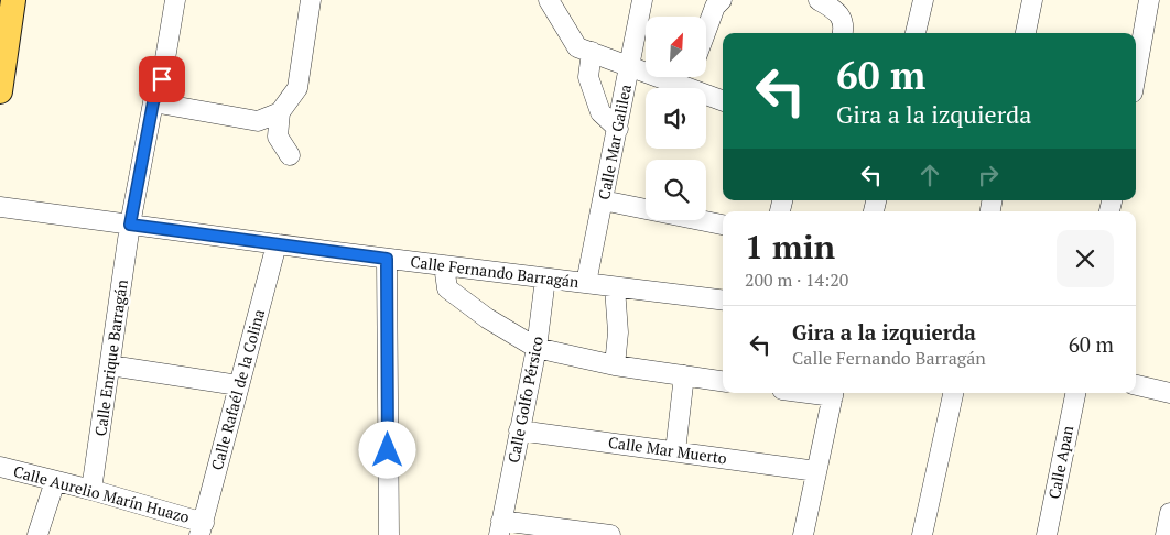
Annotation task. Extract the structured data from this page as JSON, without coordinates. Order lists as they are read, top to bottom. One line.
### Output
{"streets":{"street":["Calle Mar Galilea","Calle Fernando Barragán","Calle Enrique Barragán","Calle Rafaél de la Colina","Calle Golfo Pérsico","Calle Mar Muerto","Calle Apan","Calle Aurelio Marín Huazo"]},"crossings":[["Calle Mar Galilea","Calle Fernando Barragán"],["Calle Fernando Barragán","Calle Enrique Barragán"],["Calle Fernando Barragán","Calle Rafaél de la Colina"],["Calle Fernando Barragán","Calle Golfo Pérsico"],["Calle Enrique Barragán","Calle Aurelio Marín Huazo"],["Calle Rafaél de la Colina","Calle Aurelio Marín Huazo"],["Calle Golfo Pérsico","Calle Mar Muerto"]],"north":"top right","page":{"turn":["60 m","Gira a la izquierda"],"heading":["1 min","200 m · 14:20"],"list":[{"name":"Gira a la izquierda","note":"Calle Fernando Barragán","value":"60 m"}]}}
